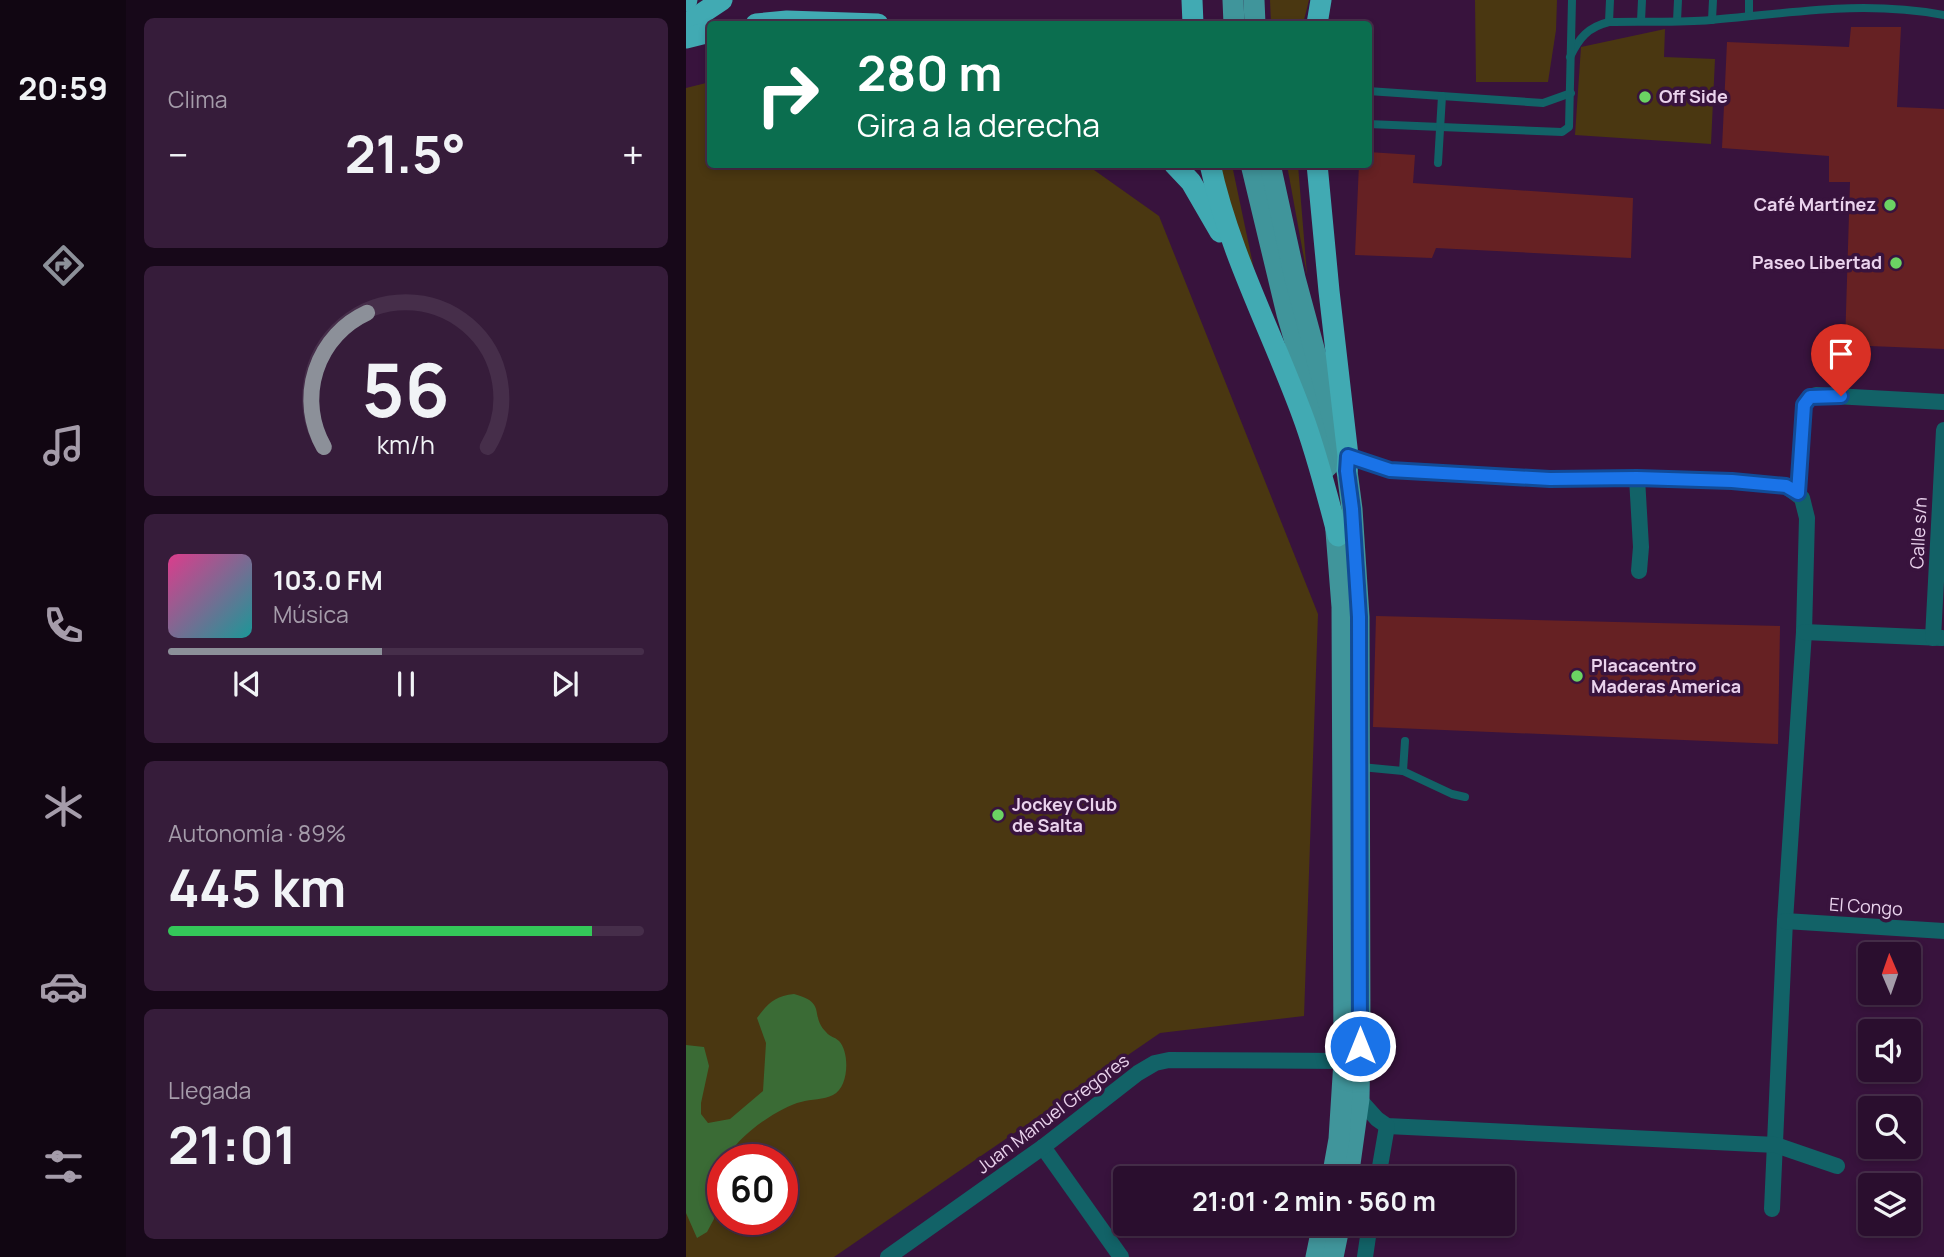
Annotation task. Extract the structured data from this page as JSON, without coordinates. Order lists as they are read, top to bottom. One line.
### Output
{"streets":{"street":["Calle s/n","El Congo","Juan Manuel Gregores"]},"places":["Off Side","Café Martínez","Paseo Libertad","Placacentro Maderas America","Jockey Club de Salta"],"north":"top","page":{"tabs":"20:59","tile":["Clima",["Autonomía · 89%","445 km"],["Llegada","21:01"]],"turn":["280 m","Gira a la derecha"],"heat":["−","21.5°","+"],"song":["103.0 FM","Música"],"limit":"60","trip":"21:01 · 2 min · 560 m","gauge":["56","km/h"]}}
